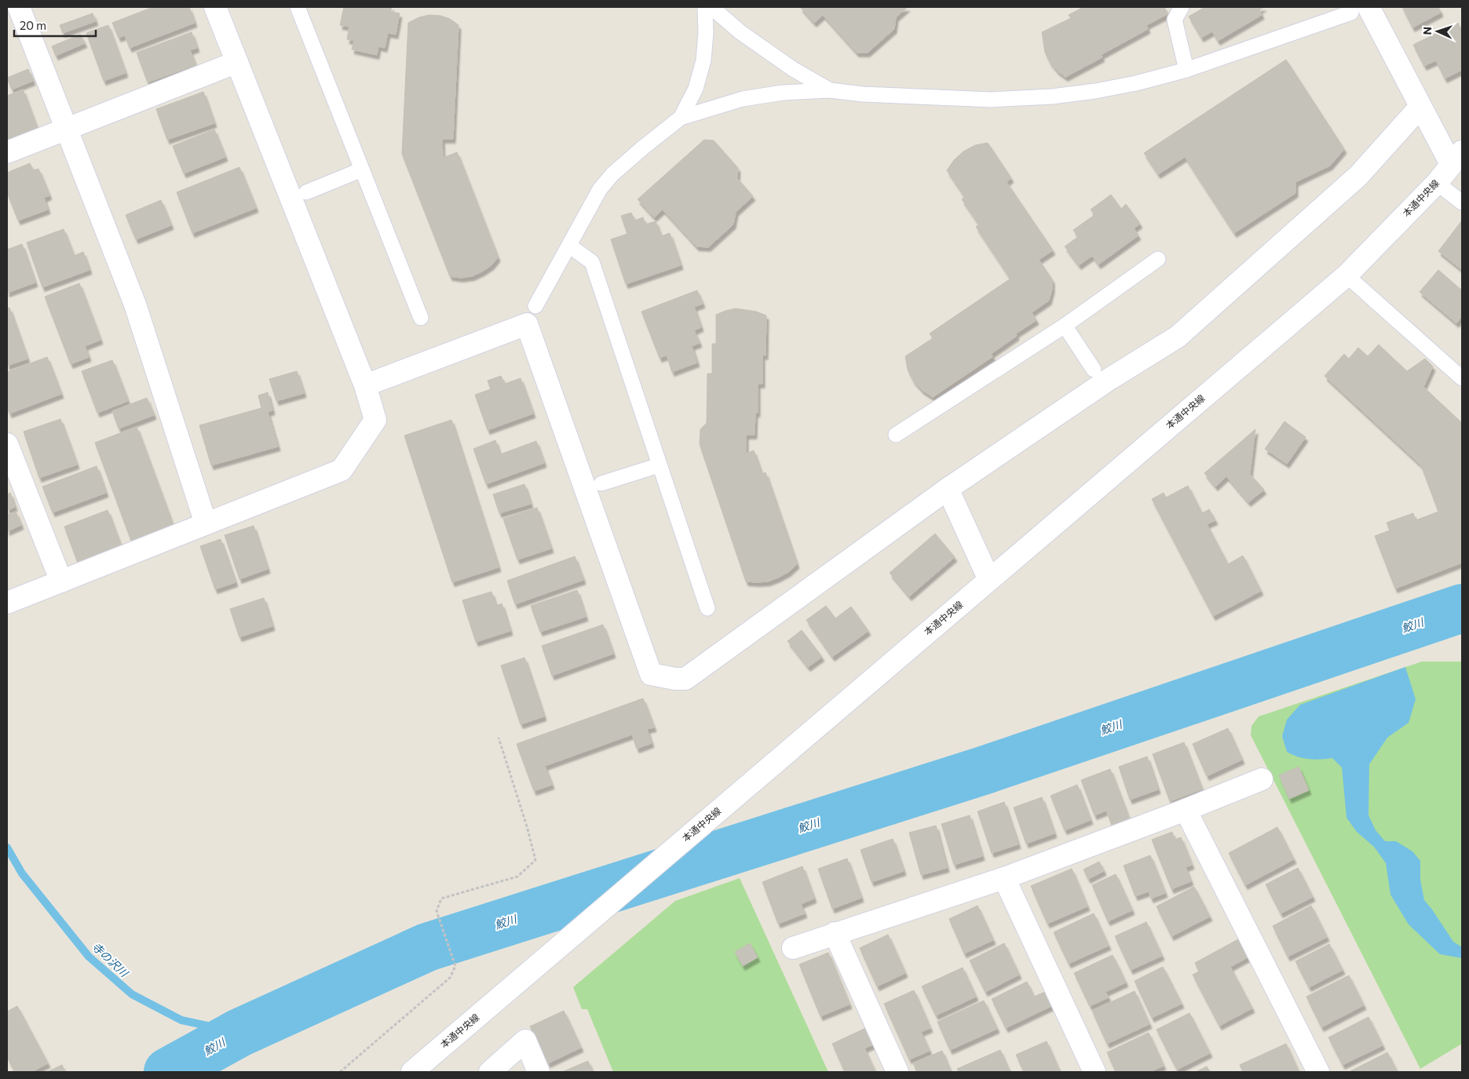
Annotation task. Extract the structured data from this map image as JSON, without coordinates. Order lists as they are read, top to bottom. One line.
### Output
{"streets":{"street":["本通中央線"]},"water":["鮫川","寺の沢川"],"scale_bar":"20 m","north":"left"}
